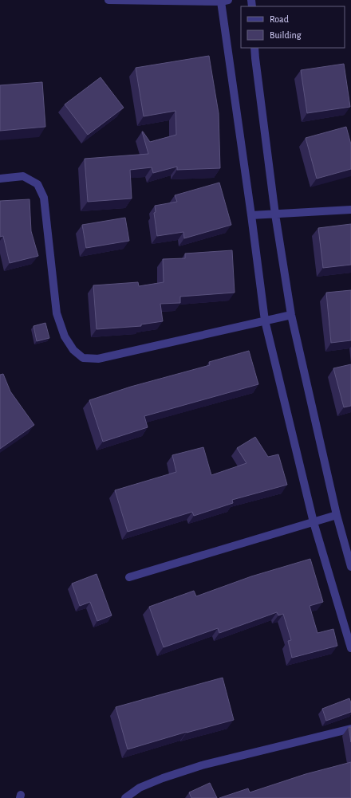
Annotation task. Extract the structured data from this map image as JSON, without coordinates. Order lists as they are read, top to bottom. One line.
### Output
{"legend":["Road","Building"]}
